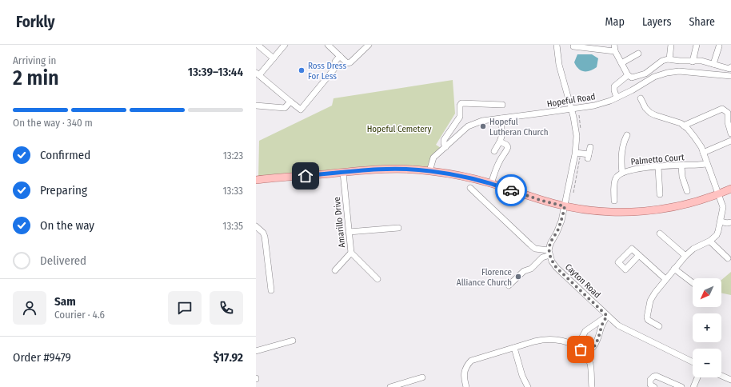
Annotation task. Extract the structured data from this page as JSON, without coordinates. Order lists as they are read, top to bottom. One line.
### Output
{"streets":{"street":["Hopeful Road","Palmetto Court","Amarillo Drive","Cayton Road"]},"parks":["Hopeful Cemetery"],"places":["Ross Dress For Less","Hopeful Lutheran Church","Florence Alliance Church"],"north":"bottom left","page":{"header":"Forkly","nav":["Map","Layers","Share"],"heading":["2 min","Arriving in","13:39–13:44"],"panel":["Sam","Courier · 4.6","Order #9479","$17.92"],"bar":"On the way · 340 m","list":[["Confirmed","13:23"],["Preparing","13:33"],["On the way","13:35"],"Delivered"],"map_buttons":["+","−"]}}
